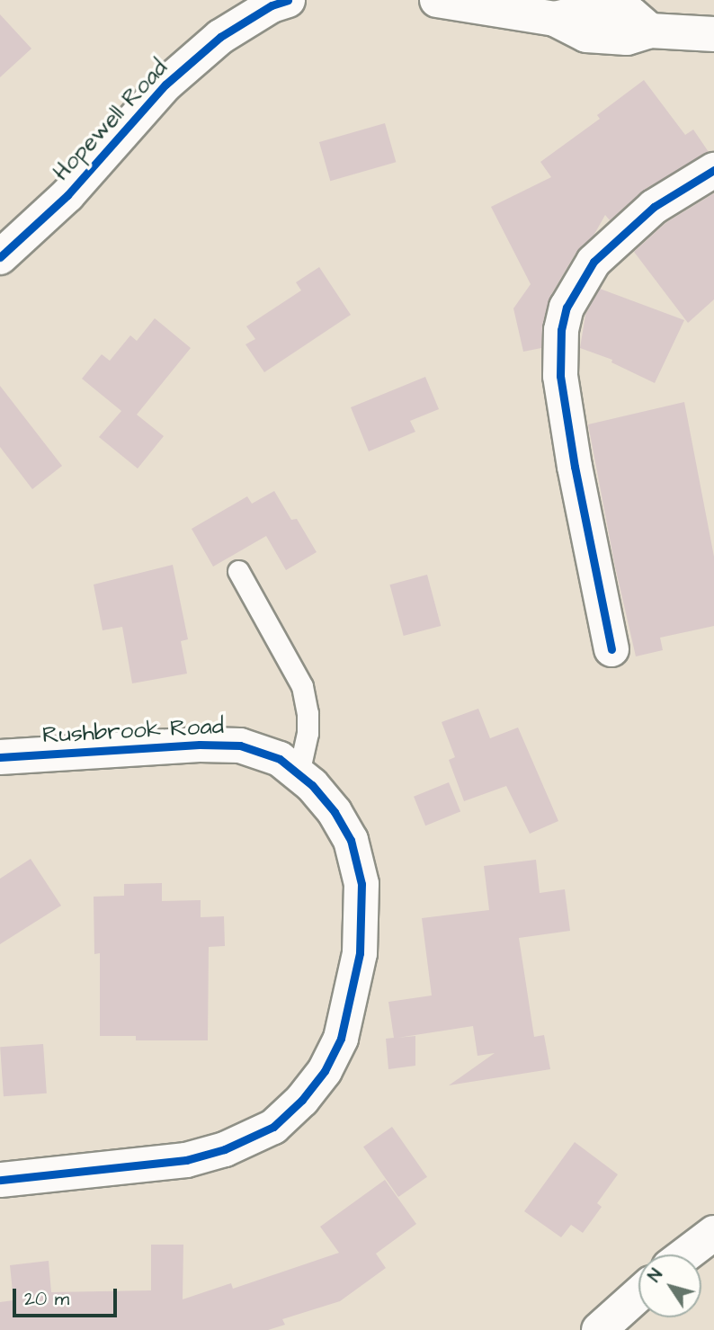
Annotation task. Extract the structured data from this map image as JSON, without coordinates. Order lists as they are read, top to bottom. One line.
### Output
{"streets":{"street":["Hopewell Road","Rushbrook Road"]},"scale_bar":"20 m","north":"top left"}
